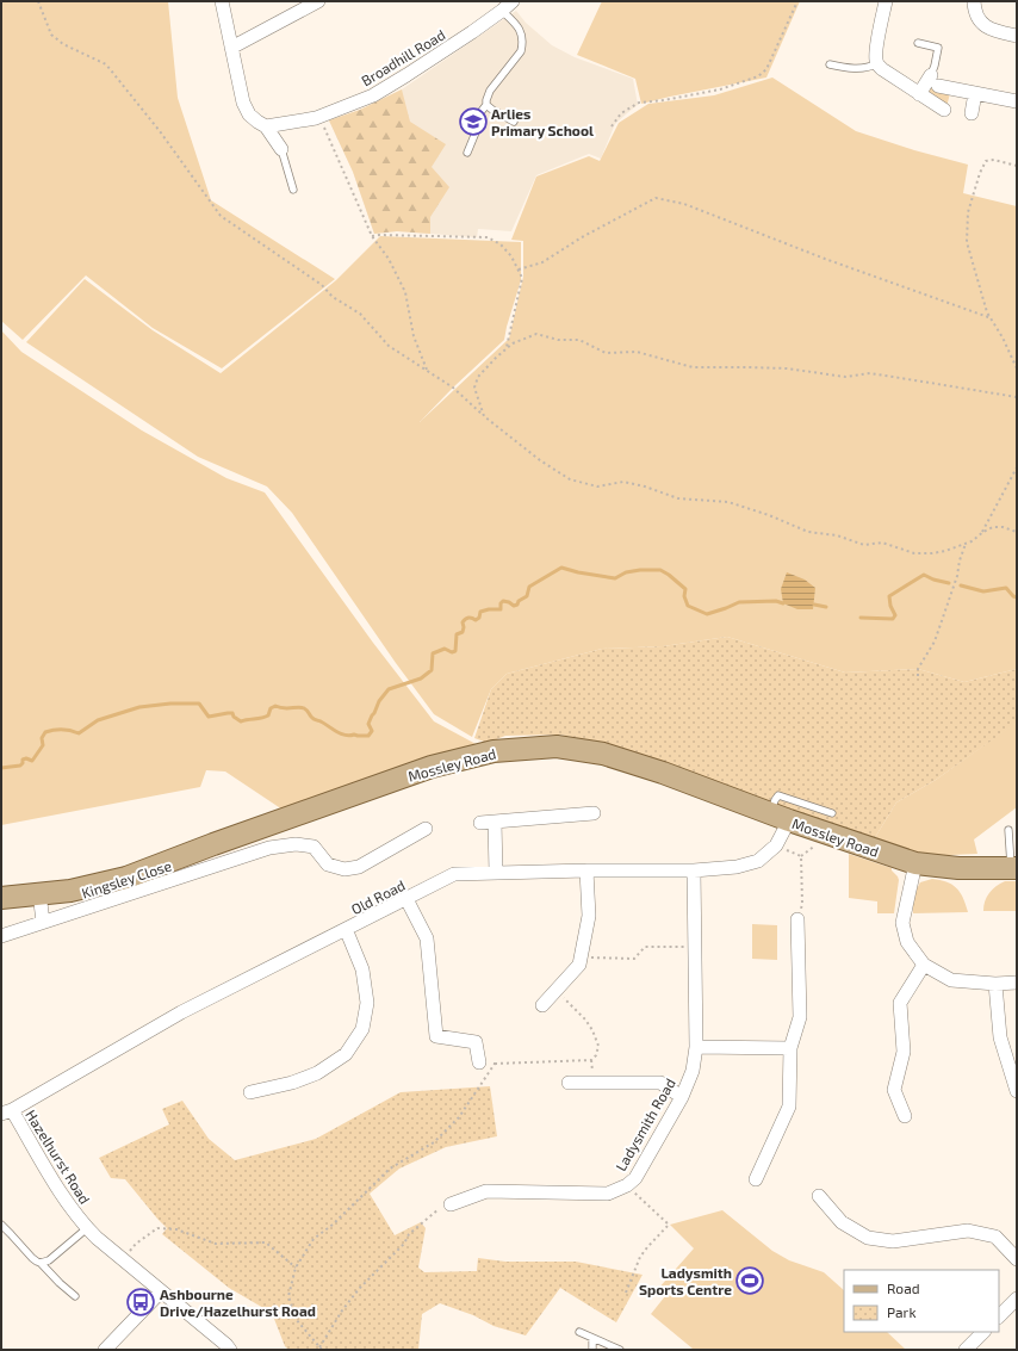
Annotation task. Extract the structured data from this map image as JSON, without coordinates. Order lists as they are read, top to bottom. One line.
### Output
{"streets":{"main road":["Mossley Road"],"street":["Broadhill Road","Kingsley Close","Old Road","Ladysmith Road","Hazelhurst Road"]},"crossings":[["Mossley Road","Old Road"],["Old Road","Ladysmith Road"],["Old Road","Hazelhurst Road"]],"places":{"school or university":["Arlies Primary School"],"sports":["Ladysmith Sports Centre"],"bus stop":["Ashbourne Drive/Hazelhurst Road"]},"legend":["Road","Park"]}
